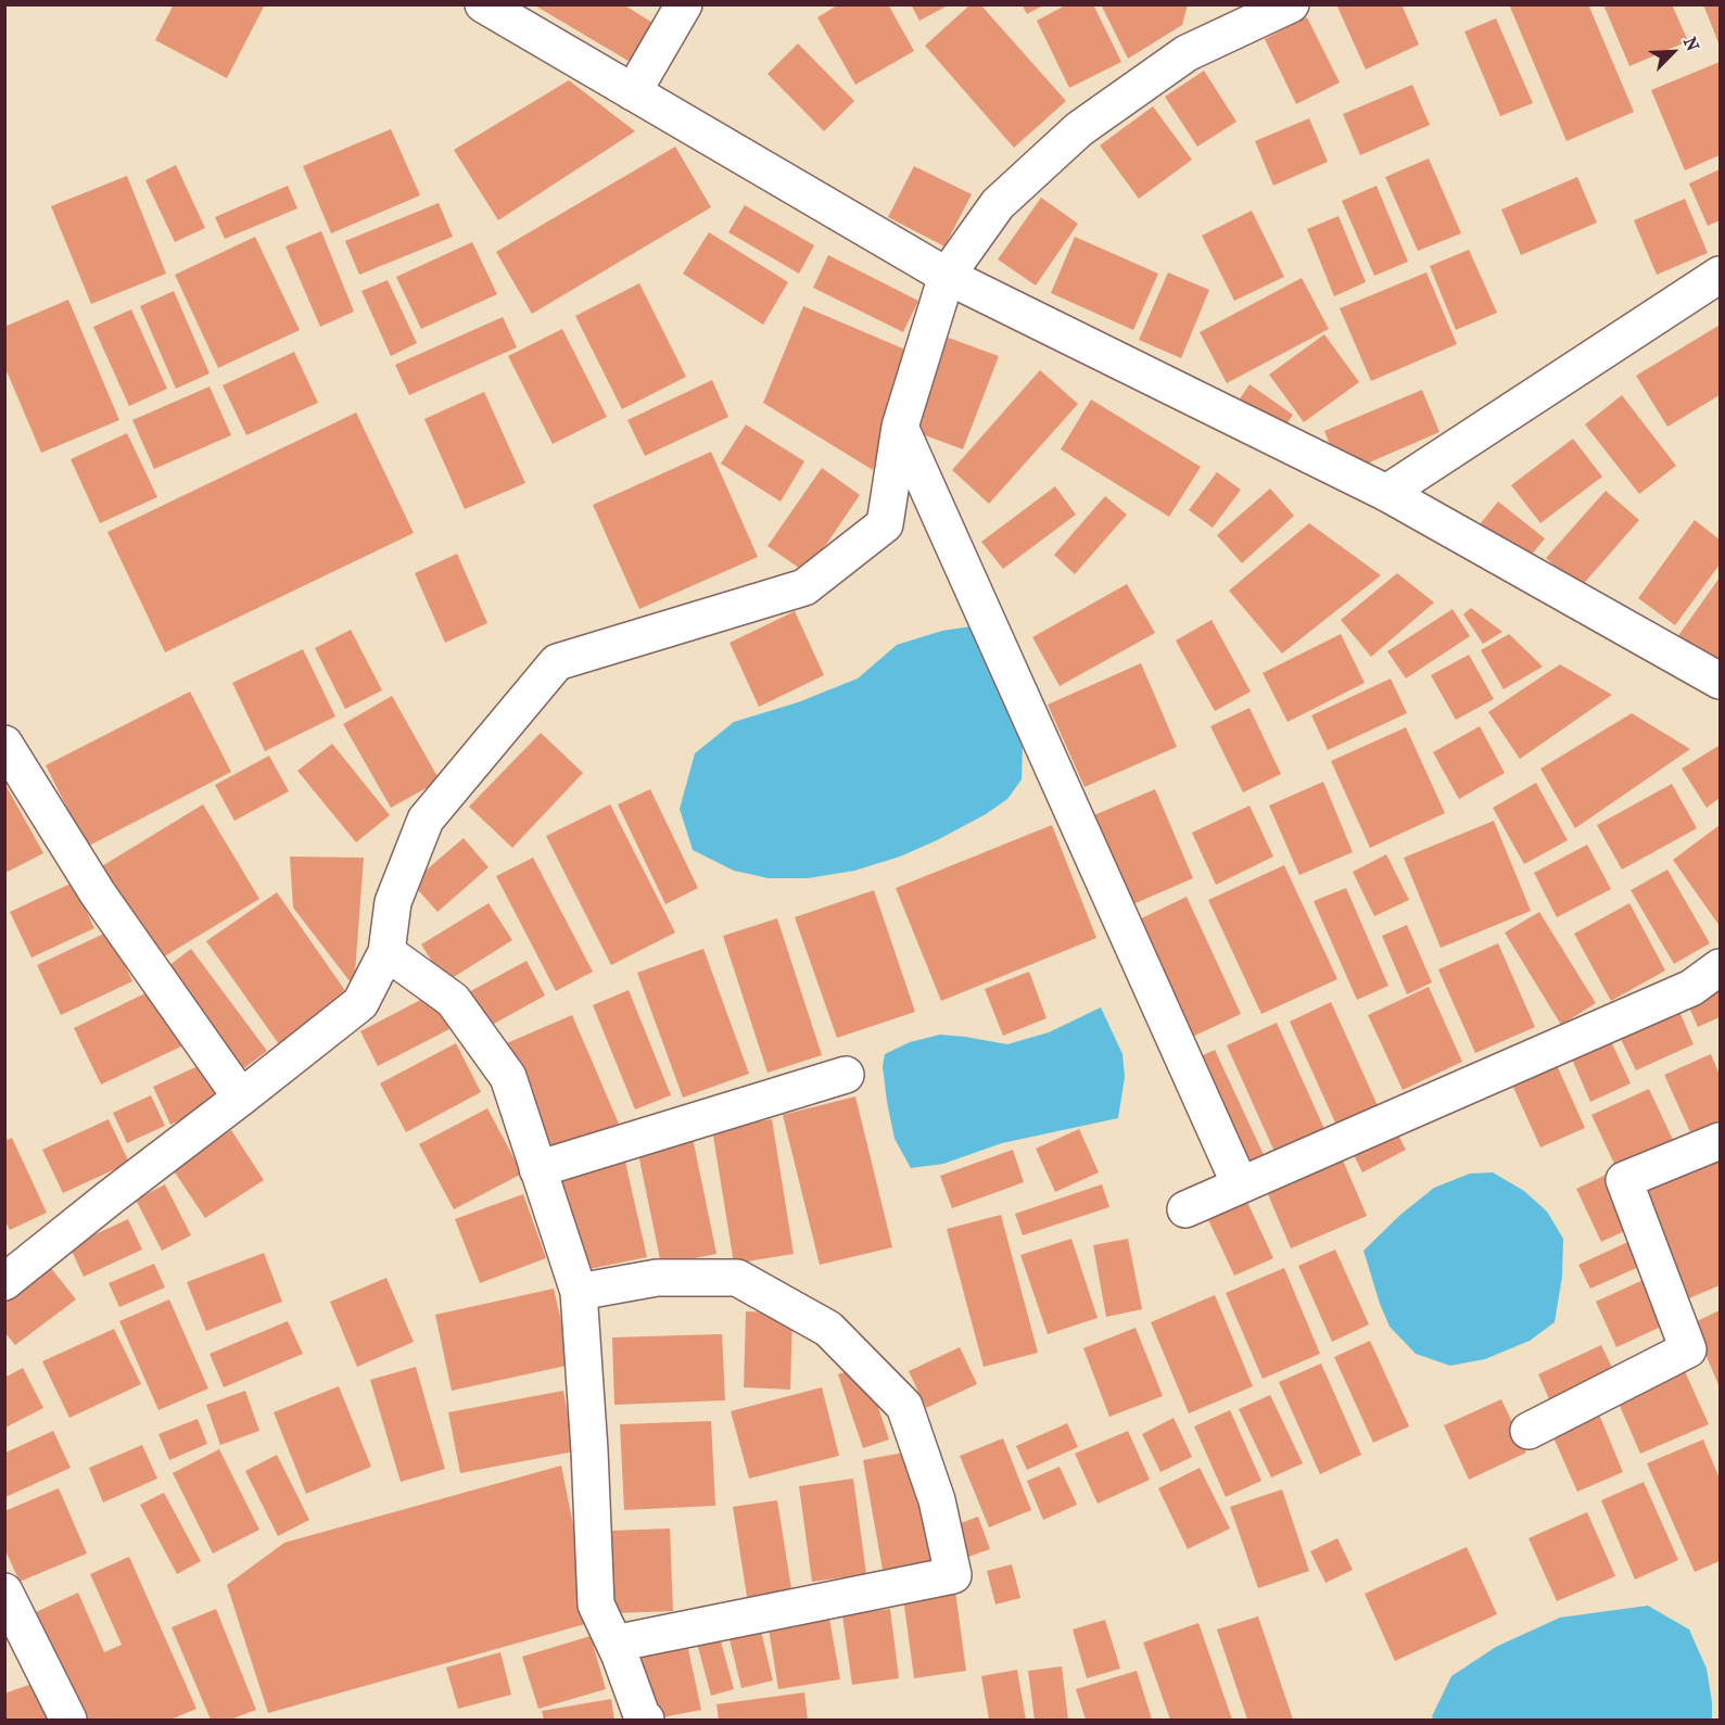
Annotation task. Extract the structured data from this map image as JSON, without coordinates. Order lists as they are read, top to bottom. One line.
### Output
{"north":"top right"}
